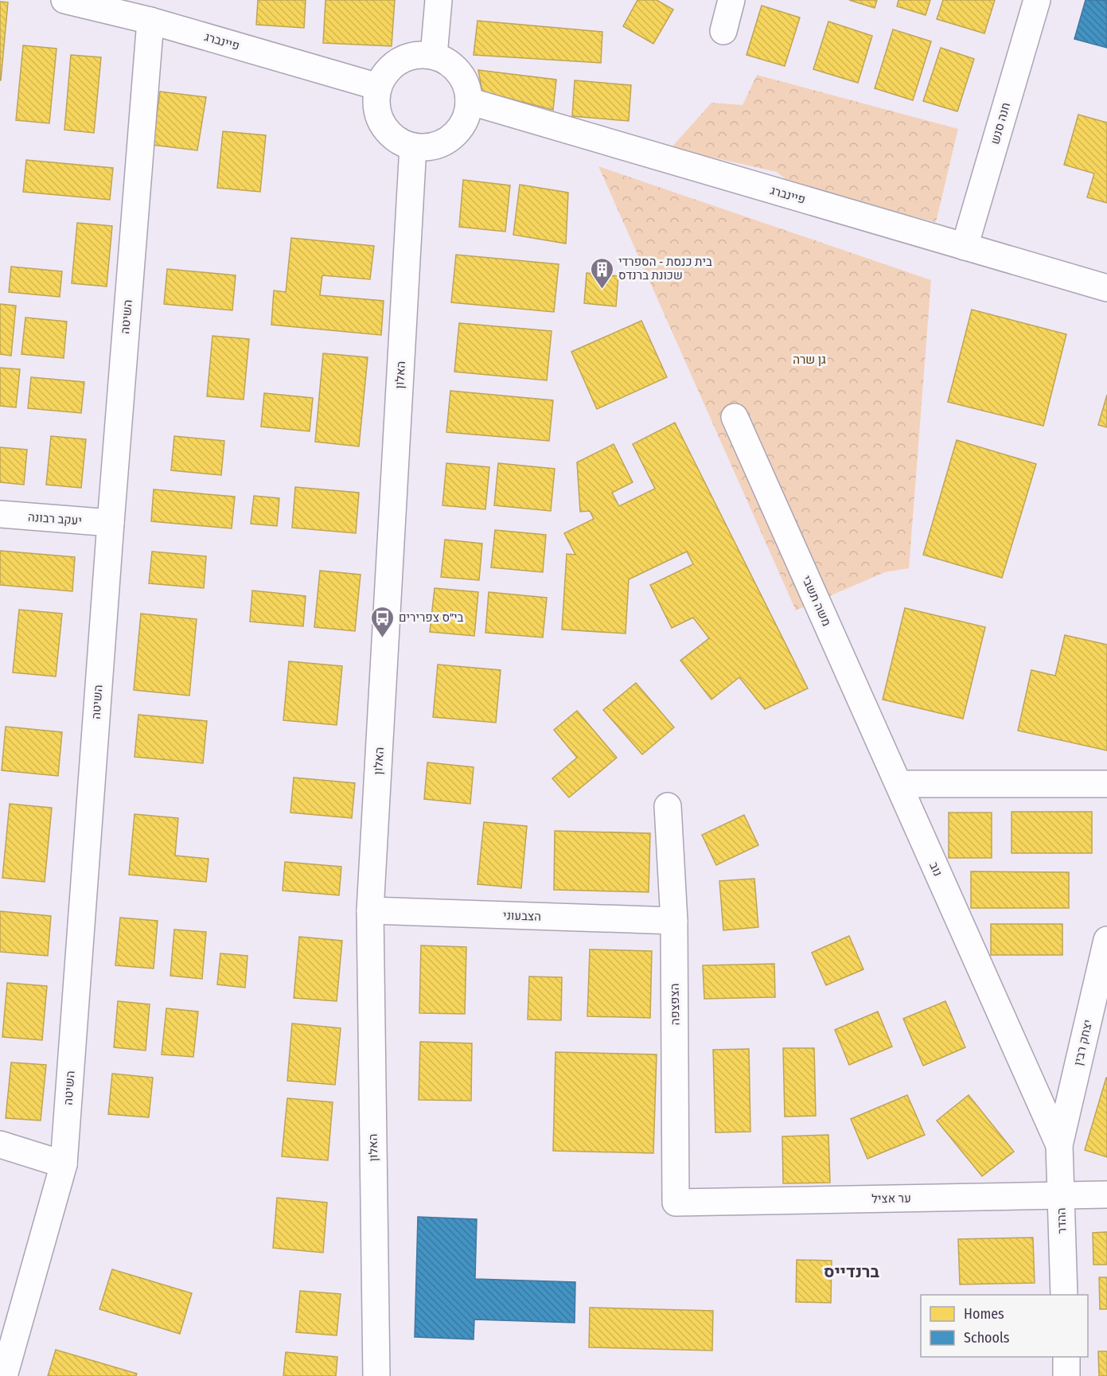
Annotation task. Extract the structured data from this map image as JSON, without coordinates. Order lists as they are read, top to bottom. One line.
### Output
{"streets":{"street":["פיינברג","חנה סנש","השיטה","האלון","יעקב רבונה","משה תשבי","נוב","הצבעוני","הצפצפה","יצחק רבין","ער אציל","ההדר"]},"crossings":[["פיינברג","חנה סנש"],["פיינברג","השיטה"],["פיינברג","האלון"],["השיטה","יעקב רבונה"],["האלון","הצבעוני"],["משה תשבי","נוב"],["נוב","יצחק רבין"],["נוב","ההדר"],["הצבעוני","הצפצפה"],["הצפצפה","ער אציל"],["יצחק רבין","ההדר"],["ער אציל","ההדר"]],"districts":["ברנדייס"],"parks":["גן שרה"],"places":{"building":["בית כנסת - הספרדי שכונת ברנדס"],"bus stop":["בי״ס צפרירים"]},"legend":["Homes","Schools"]}
